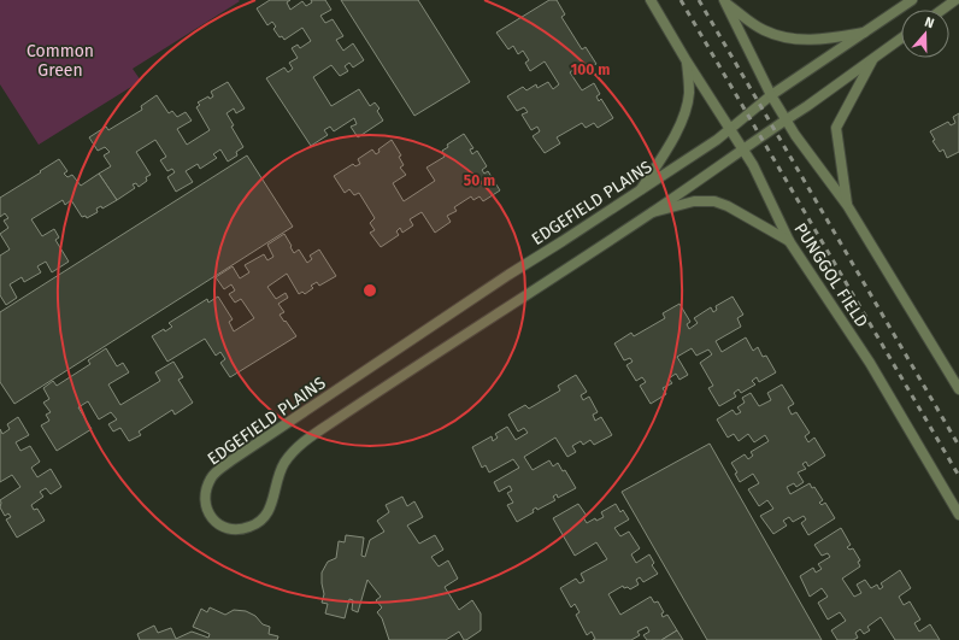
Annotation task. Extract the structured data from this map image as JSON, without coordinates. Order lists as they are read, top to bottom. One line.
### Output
{"streets":{"street":["EDGEFIELD PLAINS","PUNGGOL FIELD"]},"crossings":[["EDGEFIELD PLAINS","PUNGGOL FIELD"]],"parks":["Common Green"],"north":"top","rings":["100 m","50 m"]}
